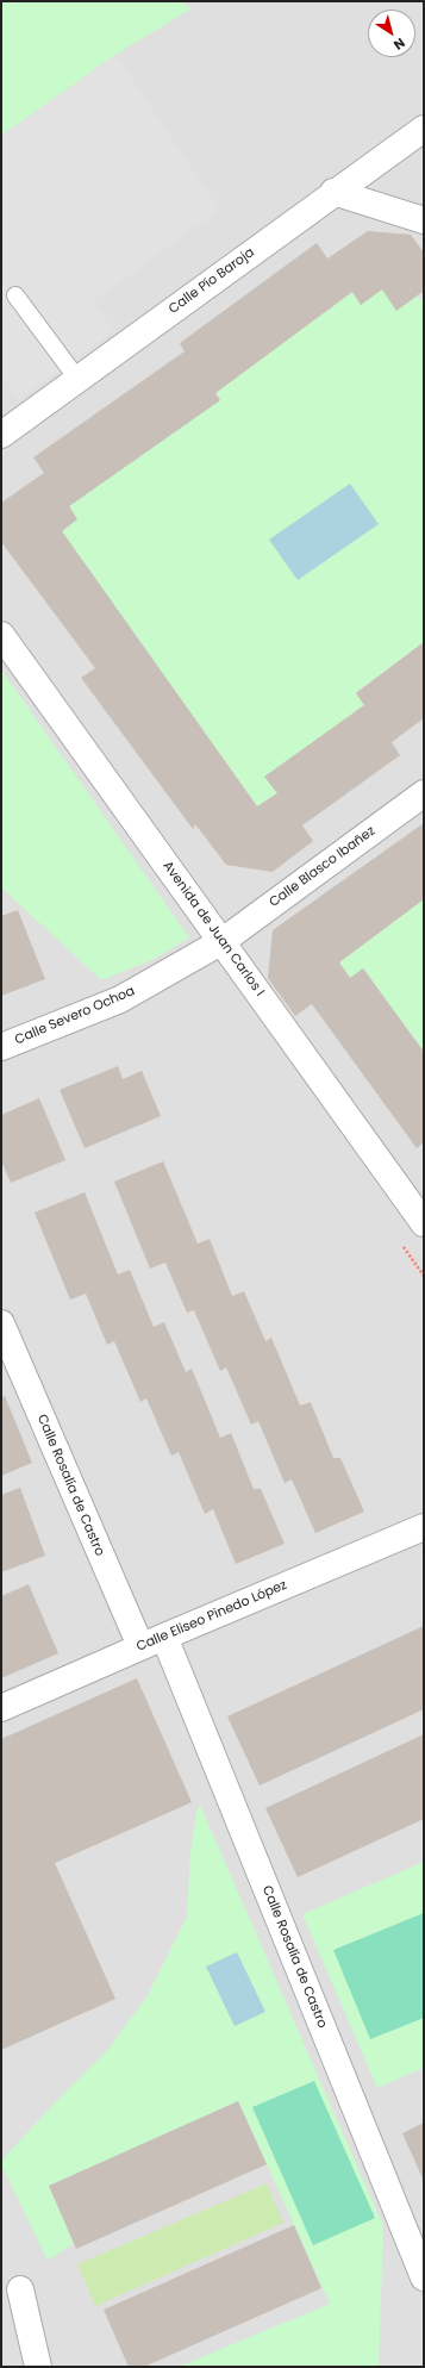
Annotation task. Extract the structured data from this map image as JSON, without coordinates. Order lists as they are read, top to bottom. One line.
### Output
{"streets":{"street":["Calle Pío Baroja","Calle Blasco Ibañez","Avenida de Juan Carlos I","Calle Severo Ochoa","Calle Rosalía de Castro","Calle Eliseo Pinedo López"]},"crossings":[["Calle Blasco Ibañez","Avenida de Juan Carlos I"],["Calle Blasco Ibañez","Calle Severo Ochoa"],["Avenida de Juan Carlos I","Calle Severo Ochoa"],["Calle Rosalía de Castro","Calle Eliseo Pinedo López"]],"north":"bottom right"}
